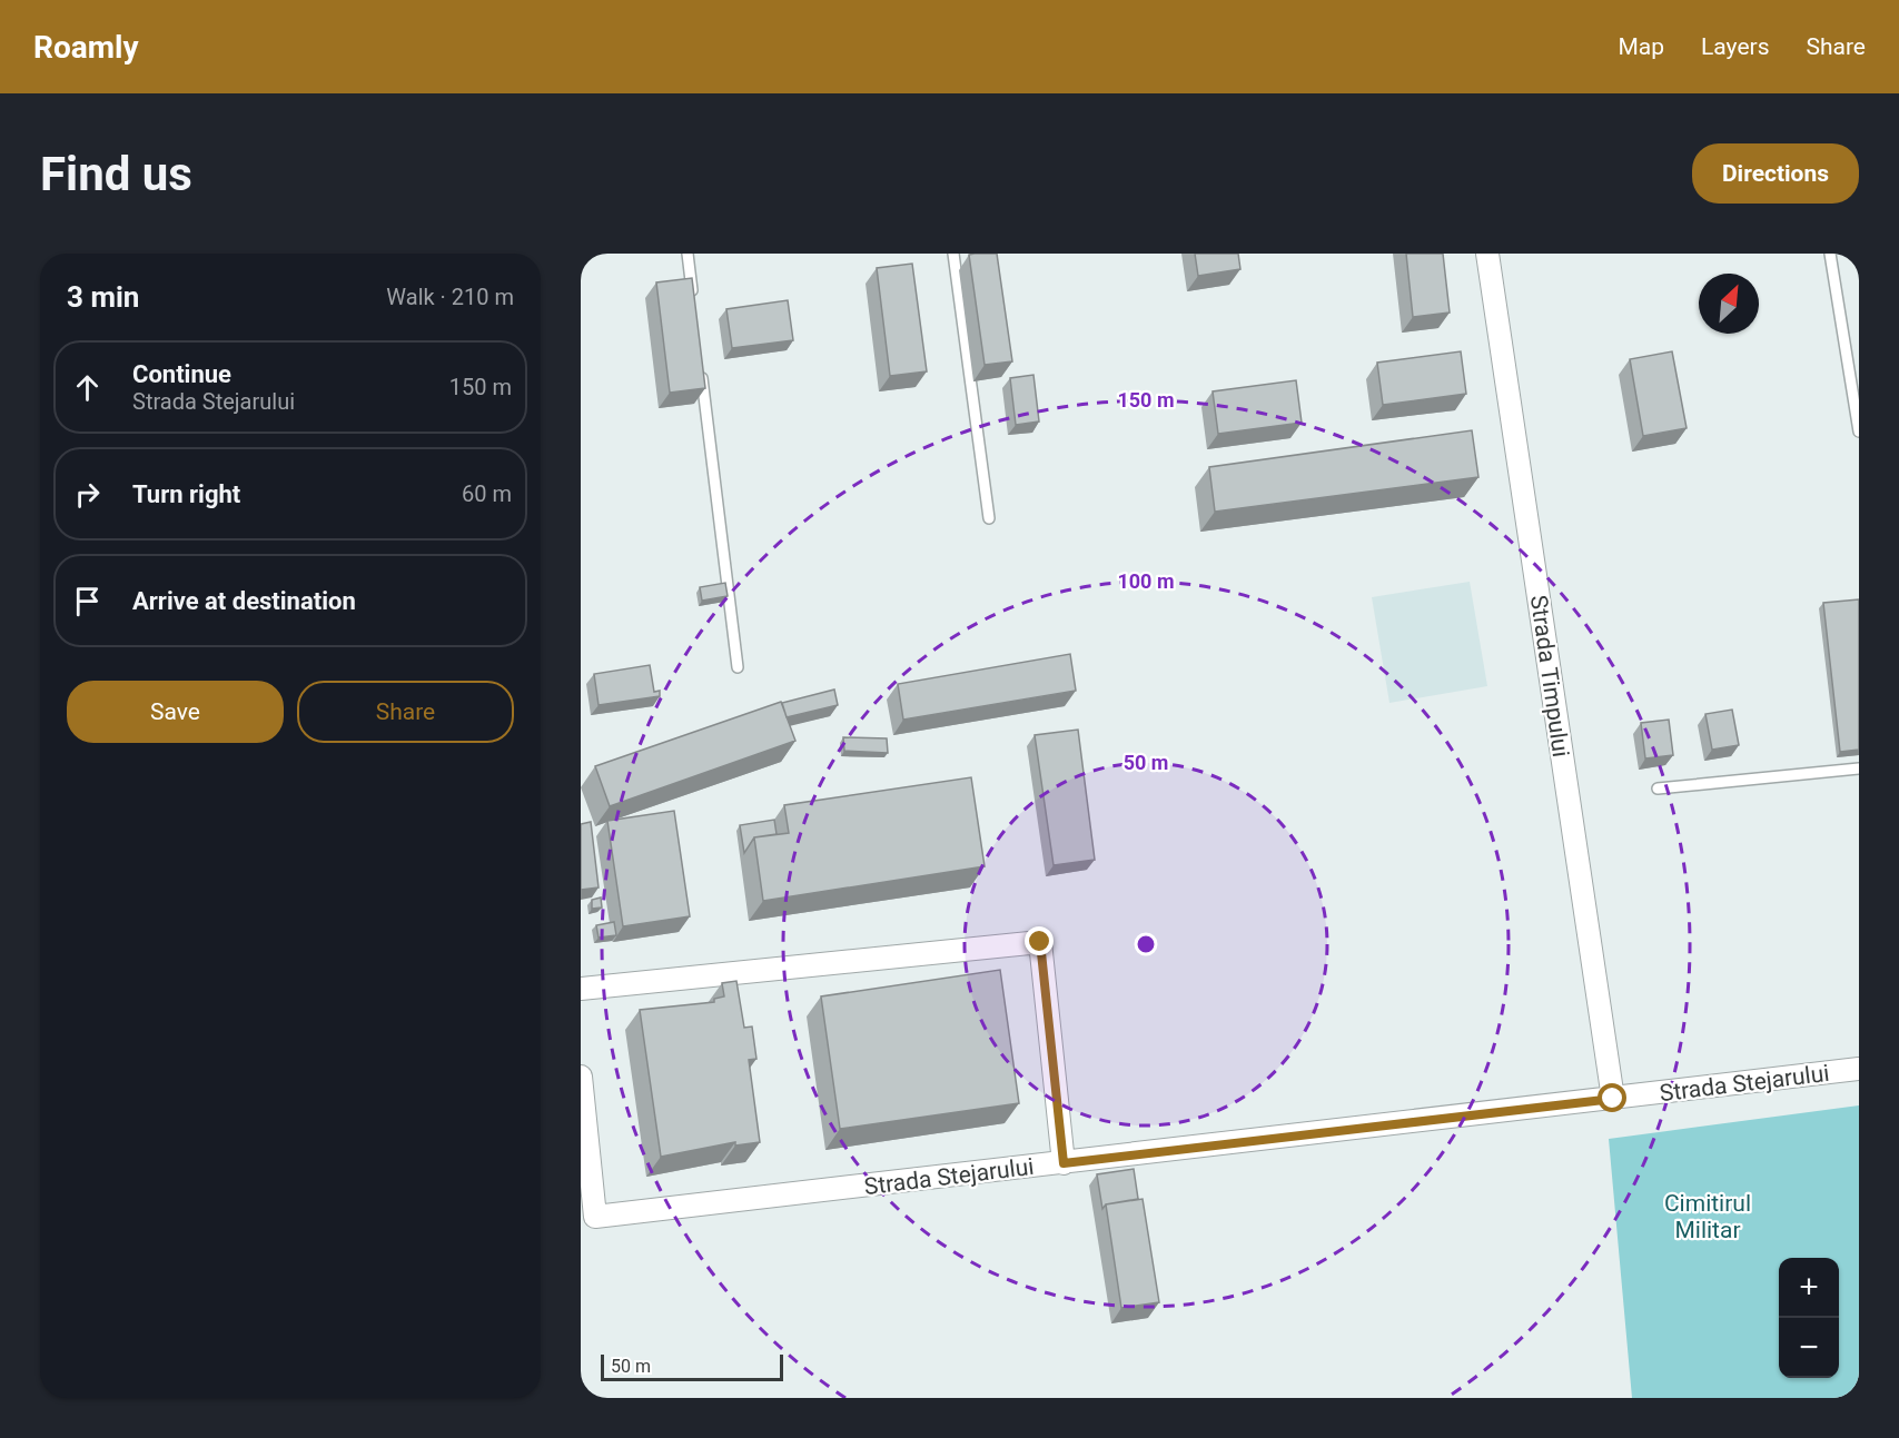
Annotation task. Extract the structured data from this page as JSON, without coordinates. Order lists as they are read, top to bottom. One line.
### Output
{"streets":{"street":["Strada Timpului","Strada Stejarului"]},"crossings":[["Strada Timpului","Strada Stejarului"]],"parks":["Cimitirul Militar"],"scale_bar":"50 m","north":"top right","page":{"header":"Roamly","nav":["Map","Layers","Share"],"buttons":["Directions",["Save","Share"]],"title":"Find us","heading":["3 min","Walk · 210 m"],"list":[["Continue","Strada Stejarului","150 m"],["Turn right","60 m"],"Arrive at destination"],"map_buttons":["+","−"],"scale":"50 m"},"rings":["150 m","100 m","50 m"]}
